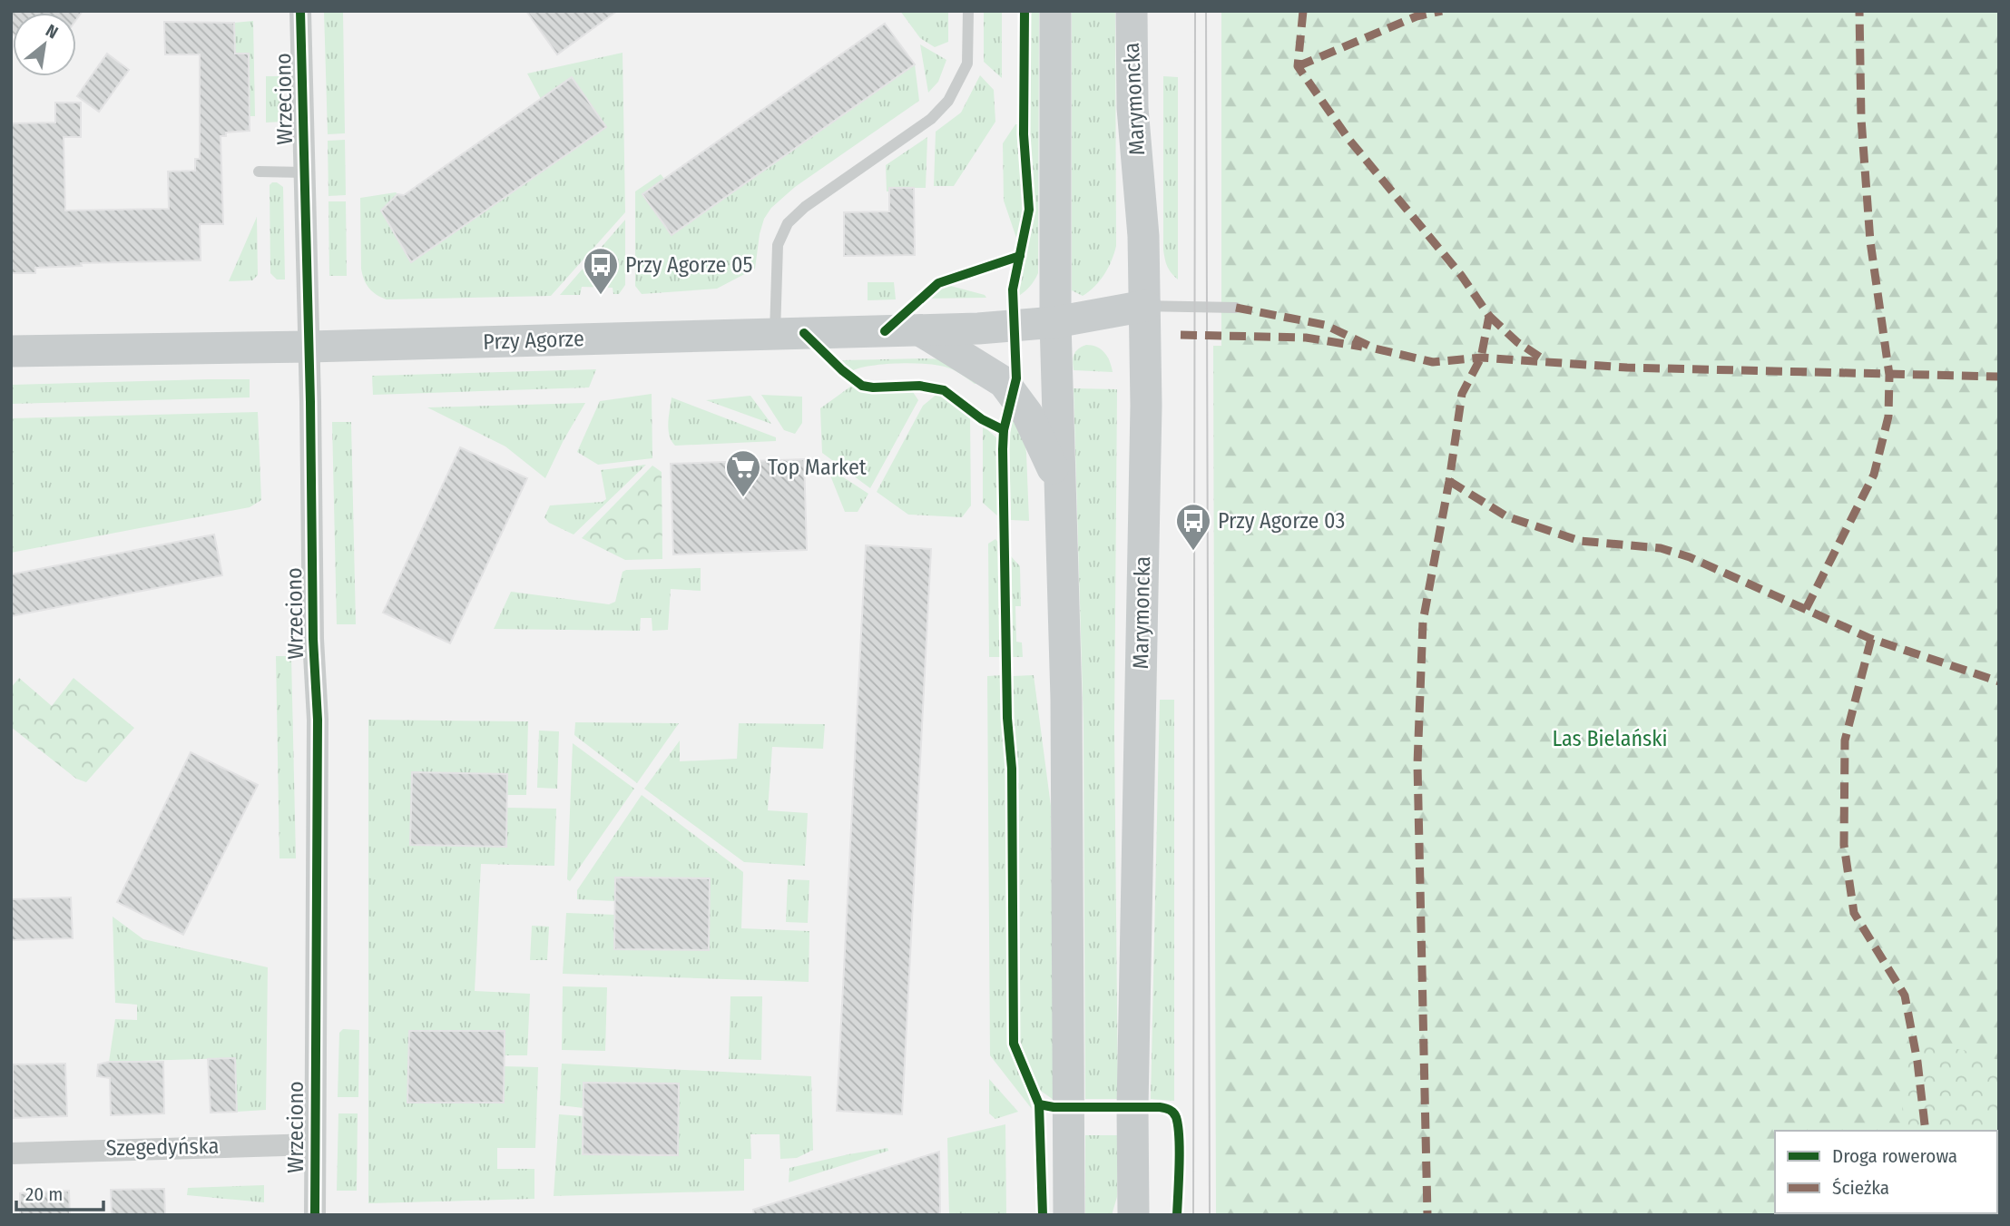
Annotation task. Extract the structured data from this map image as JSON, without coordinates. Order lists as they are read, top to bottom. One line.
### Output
{"streets":{"main road":["Marymoncka","Przy Agorze"],"street":["Wrzeciono","Szegedyńska"]},"crossings":[["Wrzeciono","Przy Agorze"],["Wrzeciono","Szegedyńska"],["Marymoncka","Przy Agorze"]],"parks":["Las Bielański"],"places":{"bus stop":["Przy Agorze 05","Przy Agorze 03"],"supermarket":["Top Market"]},"legend":["Droga rowerowa","Ścieżka"],"scale_bar":"20 m","north":"top right"}
